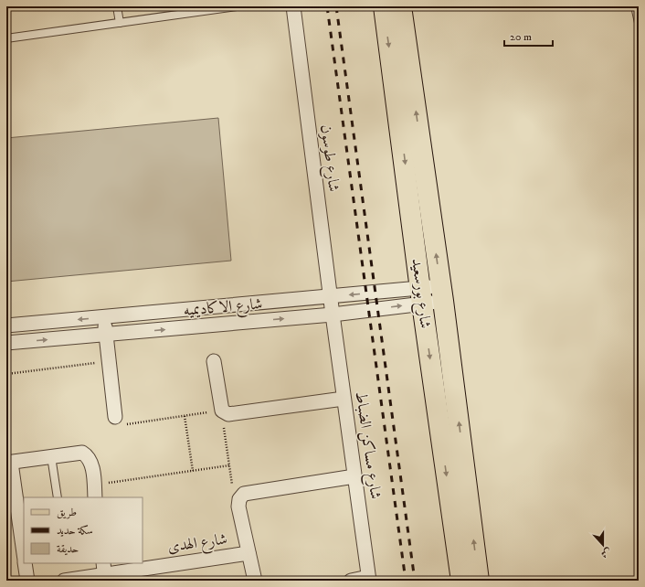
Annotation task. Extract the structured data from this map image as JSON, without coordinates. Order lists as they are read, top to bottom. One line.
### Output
{"streets":{"main road":["شارع بورسعيد"],"street":["شارع طوسون","شارع الاكاديميه","شارع مساكن الضباط","شارع الهدى"]},"crossings":[["شارع طوسون","شارع الاكاديميه"],["شارع طوسون","شارع مساكن الضباط"],["شارع بورسعيد","شارع الاكاديميه"],["شارع الاكاديميه","شارع مساكن الضباط"]],"legend":["طريق","سكة حديد","حديقة"],"scale_bar":"20 m","north":"bottom"}
